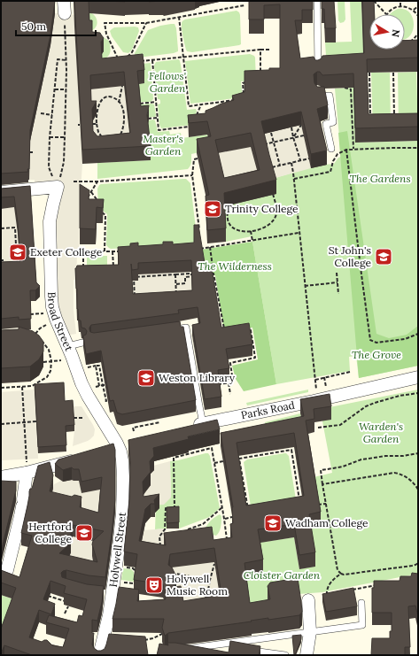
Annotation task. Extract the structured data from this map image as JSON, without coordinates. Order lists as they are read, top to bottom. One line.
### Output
{"streets":{"street":["Broad Street","Parks Road","Holywell Street"]},"crossings":[["Broad Street","Holywell Street"]],"parks":["Fellows' Garden","Master's Garden","The Gardens","The Wilderness","The Grove","Warden's Garden","Cloister Garden"],"places":{"school or university":["Trinity College","Exeter College","St John's College","Weston Library","Wadham College","Hertford College"],"theatre":["Holywell Music Room"]},"scale_bar":"50 m","north":"right"}
